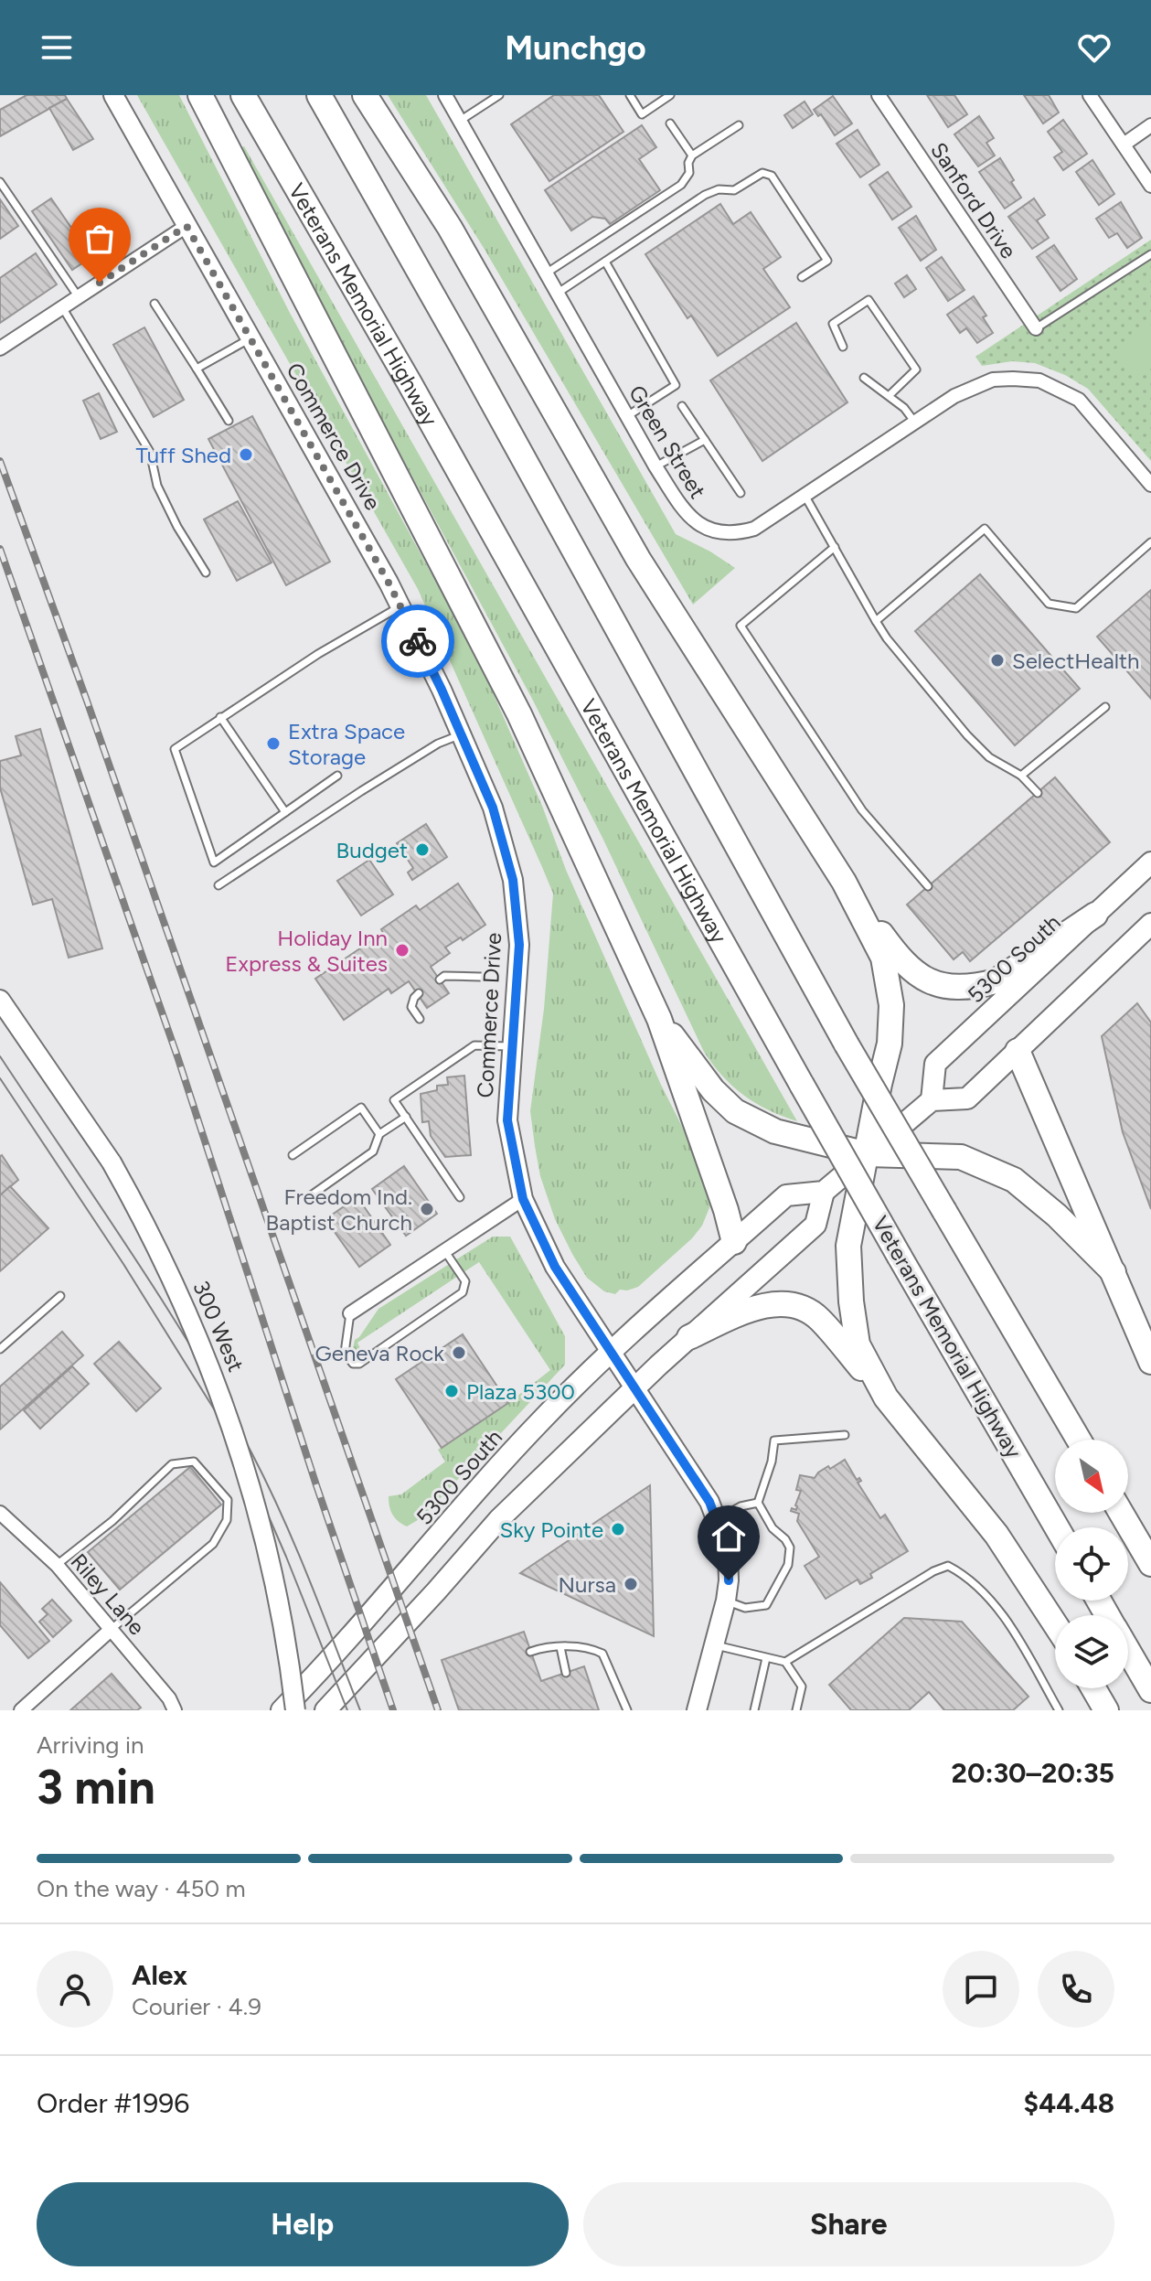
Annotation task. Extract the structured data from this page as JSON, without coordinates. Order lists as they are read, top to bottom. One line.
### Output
{"streets":{"highway":["Veterans Memorial Highway"],"main road":["5300 South"],"street":["Sanford Drive","Commerce Drive","Green Street","300 West","Riley Lane"]},"crossings":[["Commerce Drive","5300 South"]],"places":["Tuff Shed","SelectHealth","Extra Space Storage","Budget","Holiday Inn Express & Suites","Freedom Ind. Baptist Church","Geneva Rock","Plaza 5300","Sky Pointe","Nursa"],"north":"bottom right","page":{"header":"Munchgo","heading":["3 min","Arriving in","20:30–20:35"],"panel":["Alex","Courier · 4.9","Order #1996","$44.48"],"bar":"On the way · 450 m","buttons":["Help","Share"]}}
